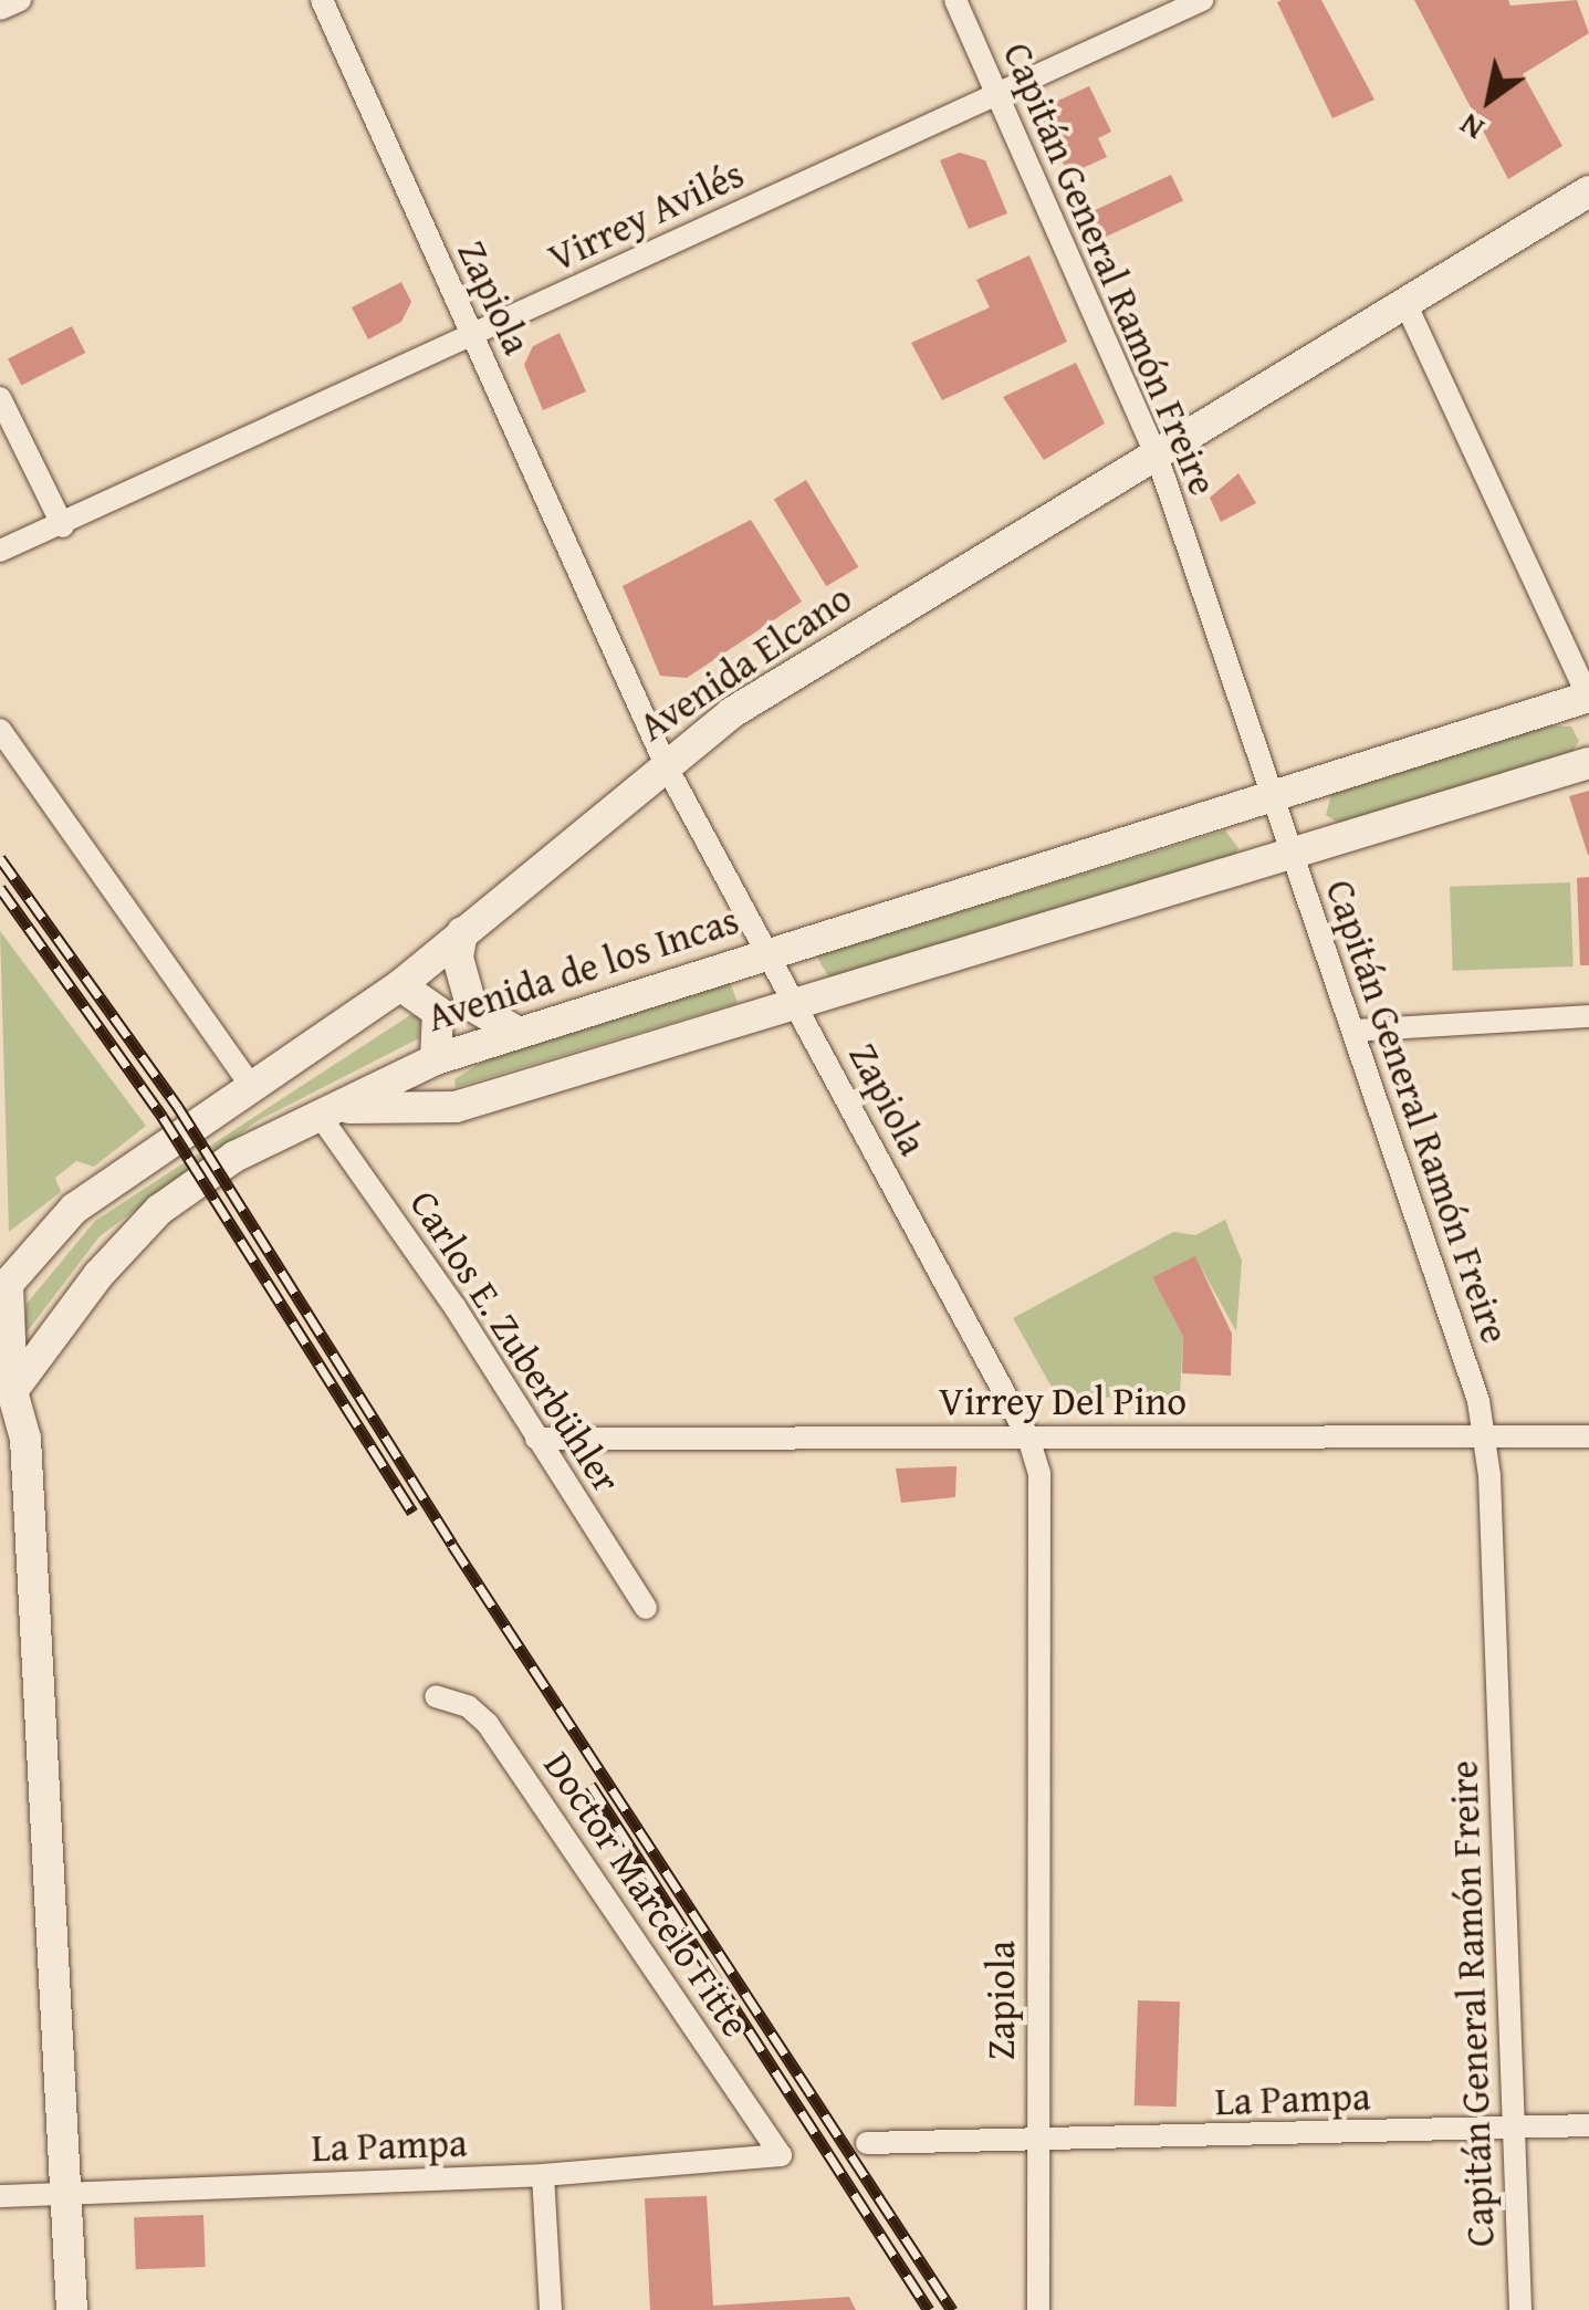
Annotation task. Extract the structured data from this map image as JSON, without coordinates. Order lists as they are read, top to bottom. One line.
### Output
{"streets":{"main road":["Avenida Elcano","Avenida de los Incas"],"street":["Virrey Avilés","Capitán General Ramón Freire","Zapiola","Carlos E. Zuberbühler","Virrey Del Pino","Doctor Marcelo Fitte","La Pampa"]},"crossings":[["Virrey Avilés","Capitán General Ramón Freire"],["Virrey Avilés","Zapiola"],["Capitán General Ramón Freire","Avenida Elcano"],["Capitán General Ramón Freire","Avenida de los Incas"],["Capitán General Ramón Freire","Virrey Del Pino"],["Capitán General Ramón Freire","La Pampa"],["Zapiola","Avenida Elcano"],["Zapiola","Avenida de los Incas"],["Zapiola","Virrey Del Pino"],["Zapiola","La Pampa"],["Avenida de los Incas","Carlos E. Zuberbühler"],["Carlos E. Zuberbühler","Virrey Del Pino"],["Doctor Marcelo Fitte","La Pampa"]],"north":"bottom left"}
